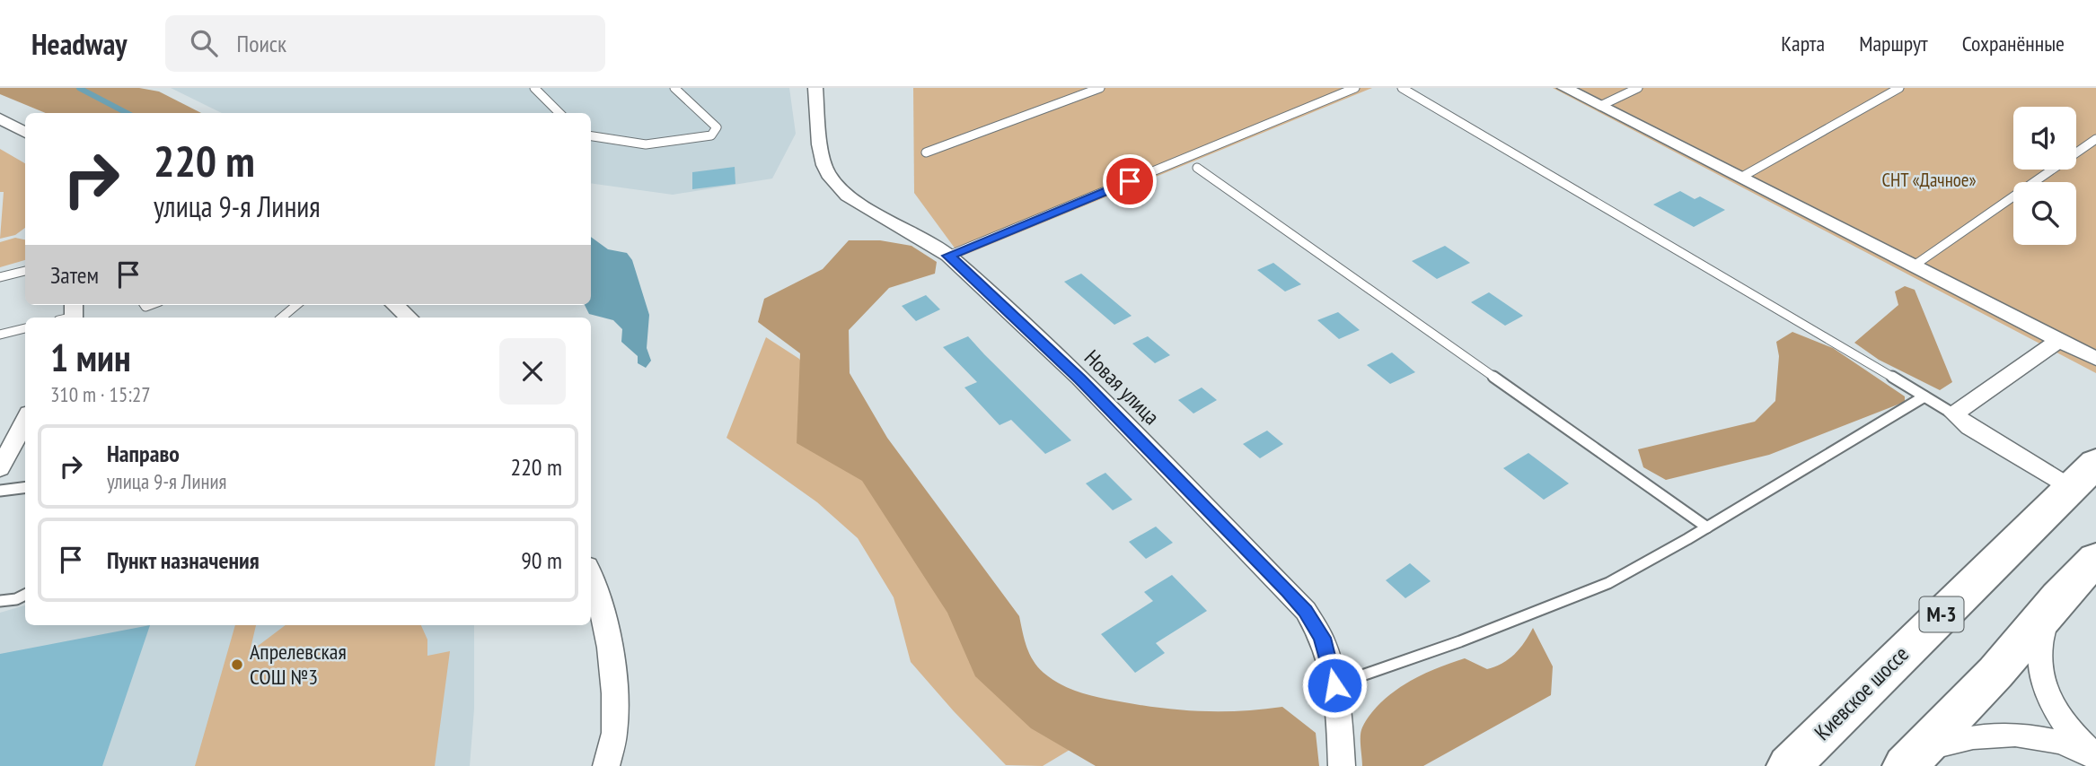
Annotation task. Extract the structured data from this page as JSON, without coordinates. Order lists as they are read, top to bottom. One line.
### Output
{"streets":{"highway":["М-3","Киевское шоссе"],"street":["Новая улица"]},"parks":["СНТ «Дачное»"],"places":["Апрелевская СОШ №3"],"page":{"header":"Headway","search":"Поиск","nav":["Карта","Маршрут","Сохранённые"],"turn":["220 m","улица 9-я Линия"],"then":"Затем","heading":["1 мин","310 m · 15:27"],"list":[{"name":"Направо","note":"улица 9-я Линия","value":"220 m"},{"name":"Пункт назначения","value":"90 m"}]}}
